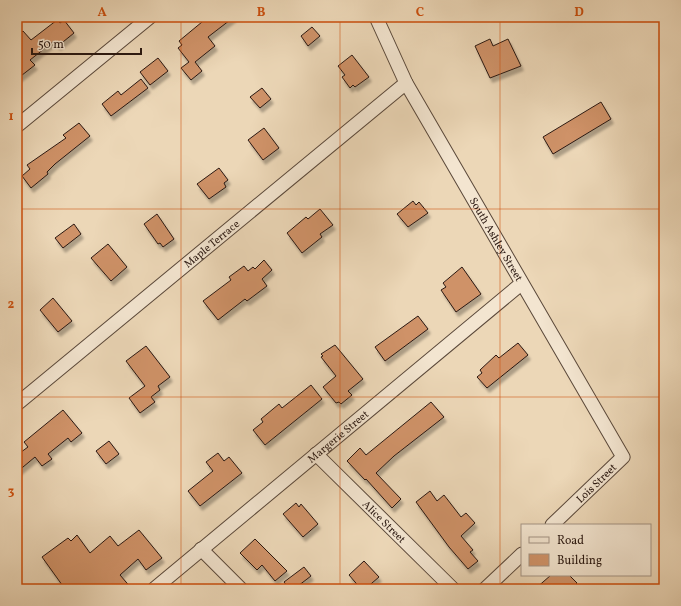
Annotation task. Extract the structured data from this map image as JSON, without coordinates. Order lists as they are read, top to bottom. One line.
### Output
{"streets":{"street":["South Ashley Street","Maple Terrace","Margerie Street","Lois Street","Alice Street"]},"crossings":[["South Ashley Street","Maple Terrace"],["South Ashley Street","Margerie Street"],["South Ashley Street","Lois Street"],["Margerie Street","Alice Street"]],"legend":["Road","Building"],"scale_bar":"50 m","grid":{"columns":["A","B","C","D"],"rows":["1","2","3"]}}
